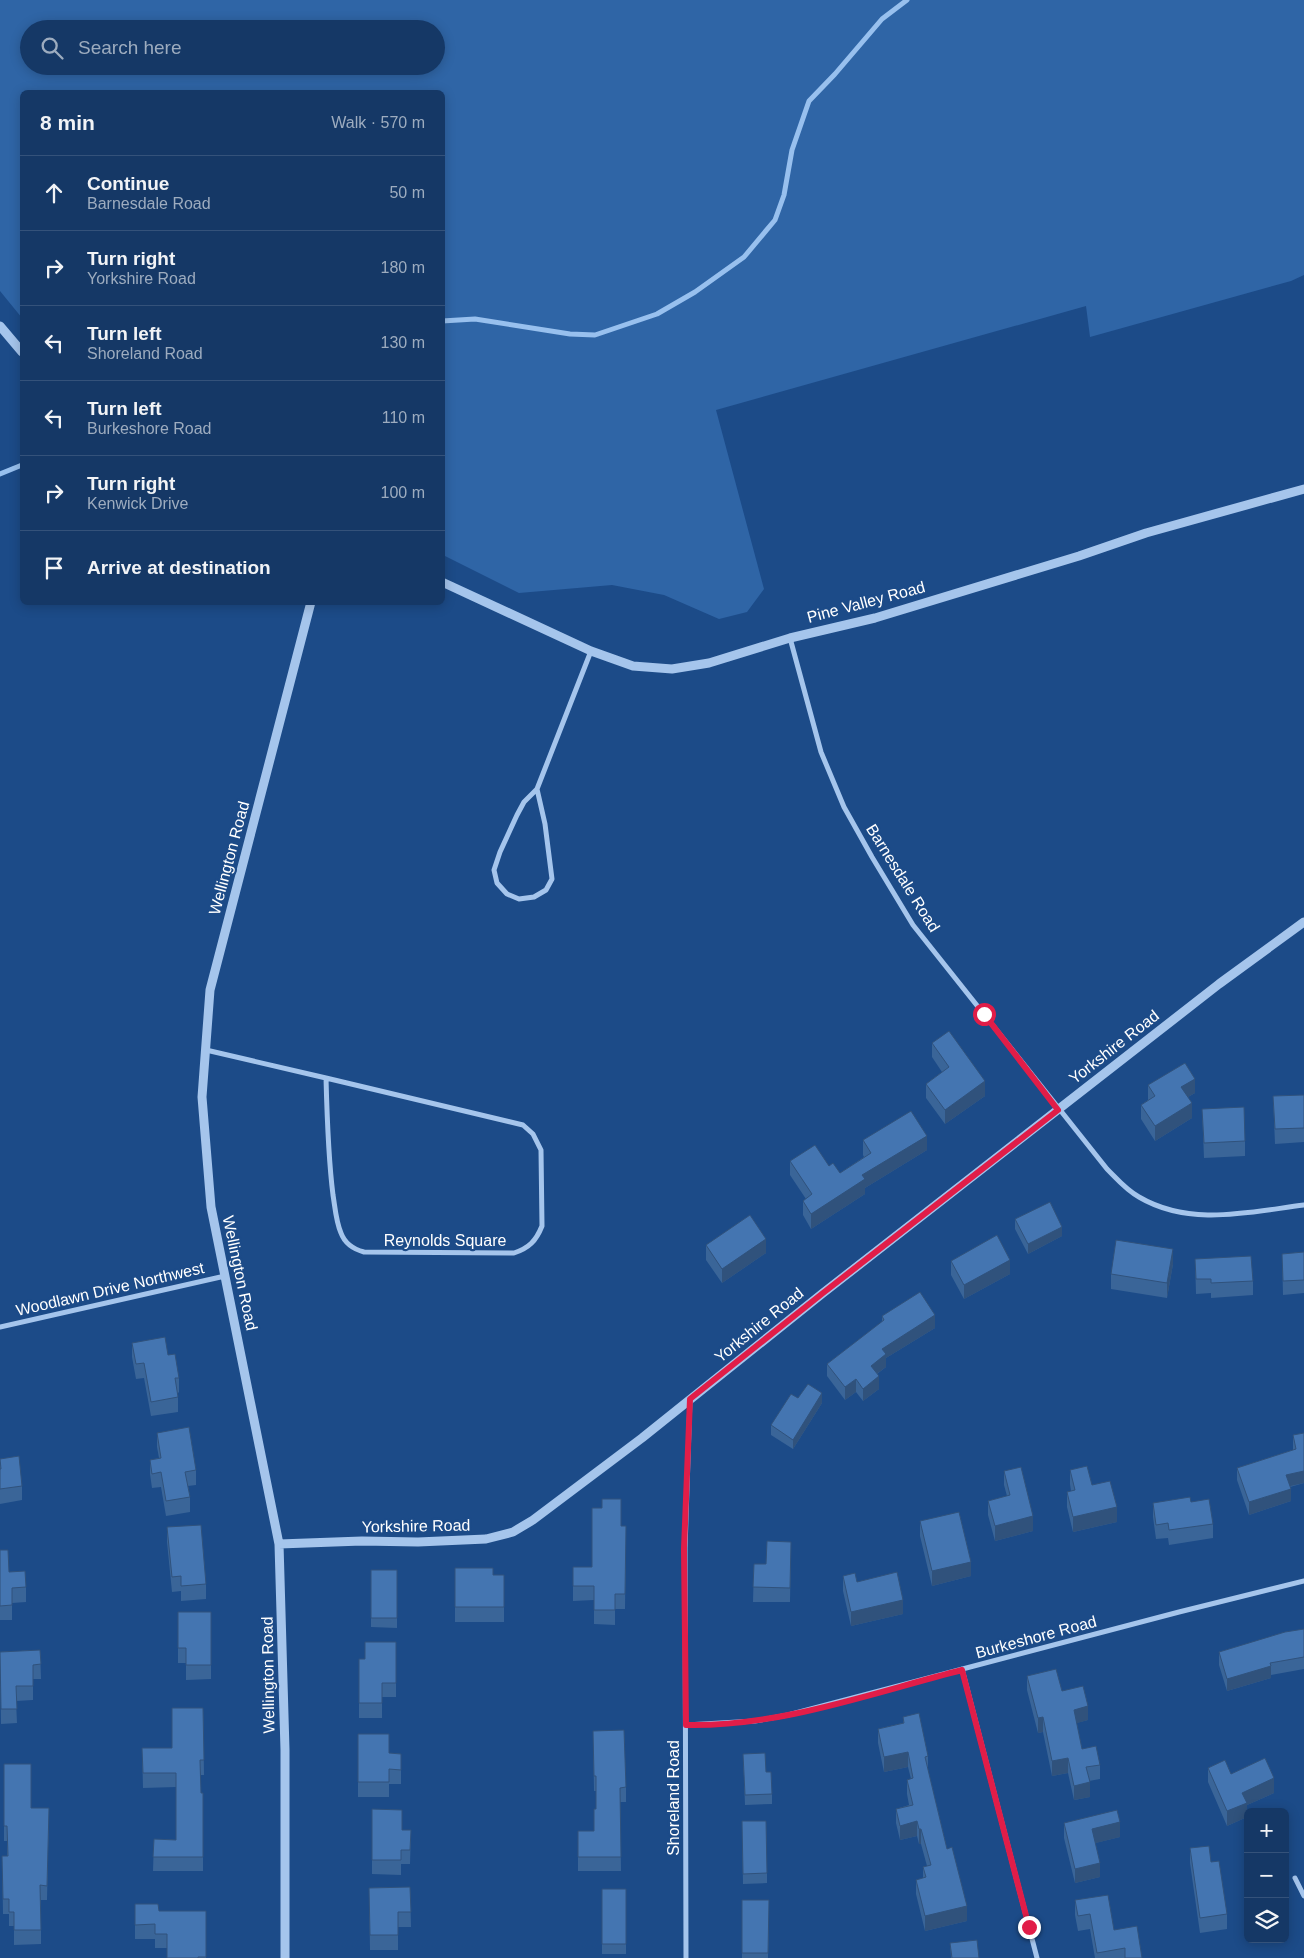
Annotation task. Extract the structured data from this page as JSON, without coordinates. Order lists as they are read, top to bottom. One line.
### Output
{"streets":{"street":["Pine Valley Road","Wellington Road","Barnesdale Road","Yorkshire Road","Reynolds Square","Woodlawn Drive Northwest","Burkeshore Road","Shoreland Road"]},"crossings":[["Pine Valley Road","Barnesdale Road"],["Wellington Road","Yorkshire Road"],["Wellington Road","Reynolds Square"],["Wellington Road","Woodlawn Drive Northwest"],["Barnesdale Road","Yorkshire Road"],["Yorkshire Road","Shoreland Road"],["Burkeshore Road","Shoreland Road"]],"page":{"search":"Search here","heading":["8 min","Walk · 570 m"],"list":[["Continue","Barnesdale Road","50 m"],["Turn right","Yorkshire Road","180 m"],["Turn left","Shoreland Road","130 m"],["Turn left","Burkeshore Road","110 m"],["Turn right","Kenwick Drive","100 m"],"Arrive at destination"],"map_buttons":["+","−"]}}
